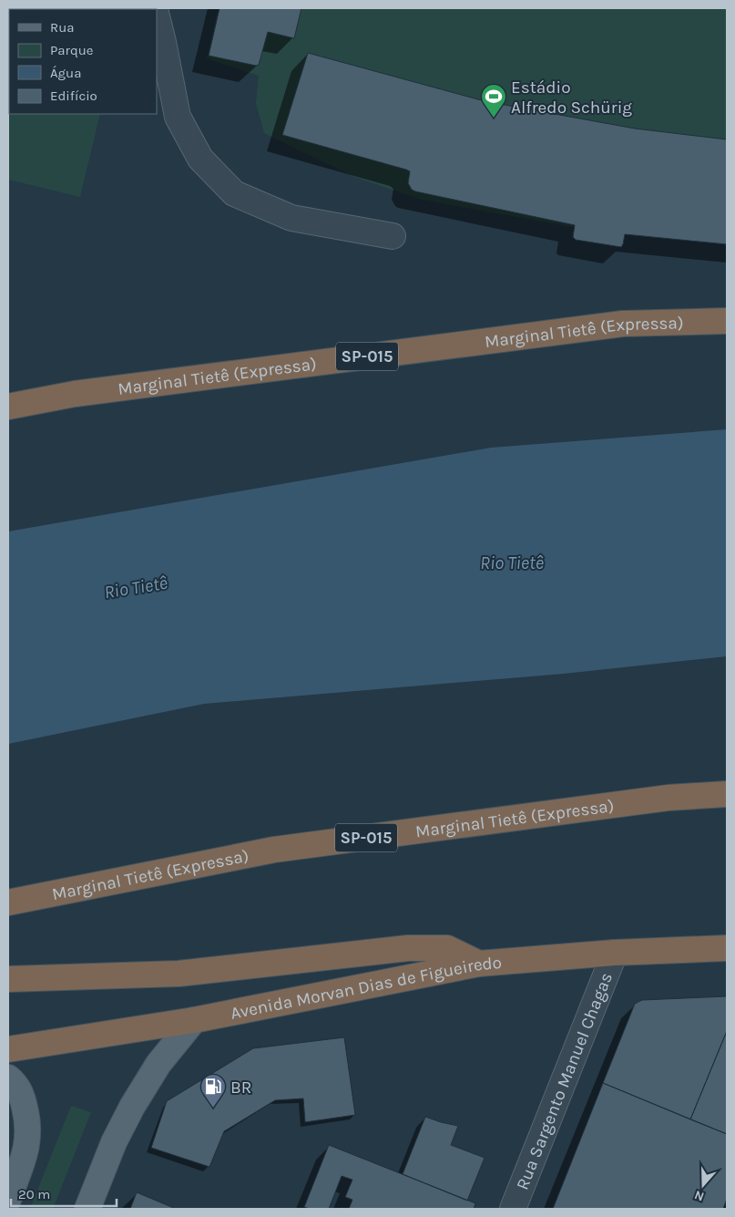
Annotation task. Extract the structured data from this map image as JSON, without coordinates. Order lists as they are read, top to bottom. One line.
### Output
{"streets":{"highway":["Marginal Tietê (Expressa)","SP-015","Avenida Morvan Dias de Figueiredo"],"street":["Rua Sargento Manuel Chagas"]},"crossings":[["Avenida Morvan Dias de Figueiredo","Rua Sargento Manuel Chagas"]],"water":["Rio Tietê"],"places":{"sports":["Estádio Alfredo Schürig"],"fuel station":["BR"]},"legend":["Rua","Parque","Água","Edifício"],"scale_bar":"20 m","north":"bottom"}
